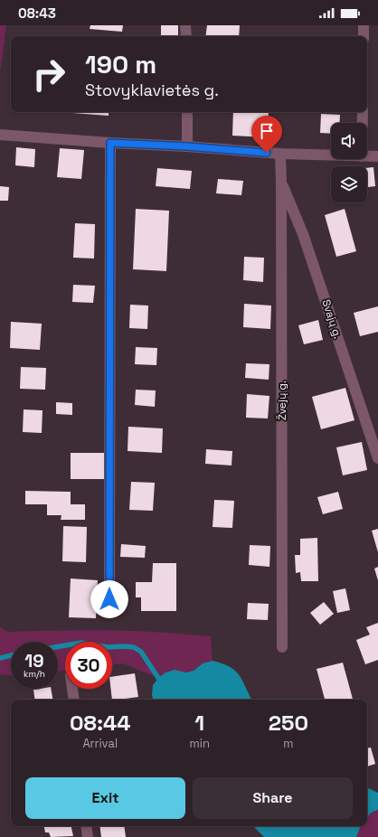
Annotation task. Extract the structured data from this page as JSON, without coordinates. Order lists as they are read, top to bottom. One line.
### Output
{"streets":{"street":["Svajų g.","Žvejų g."]},"crossings":[["Svajų g.","Žvejų g."]],"page":{"status":"08:43","turn":["190 m","Stovyklavietės g."],"speed":"19 km/h","limit":"30","eta":["08:44","Arrival","1","min","250","m"],"buttons":["Exit","Share"]}}
